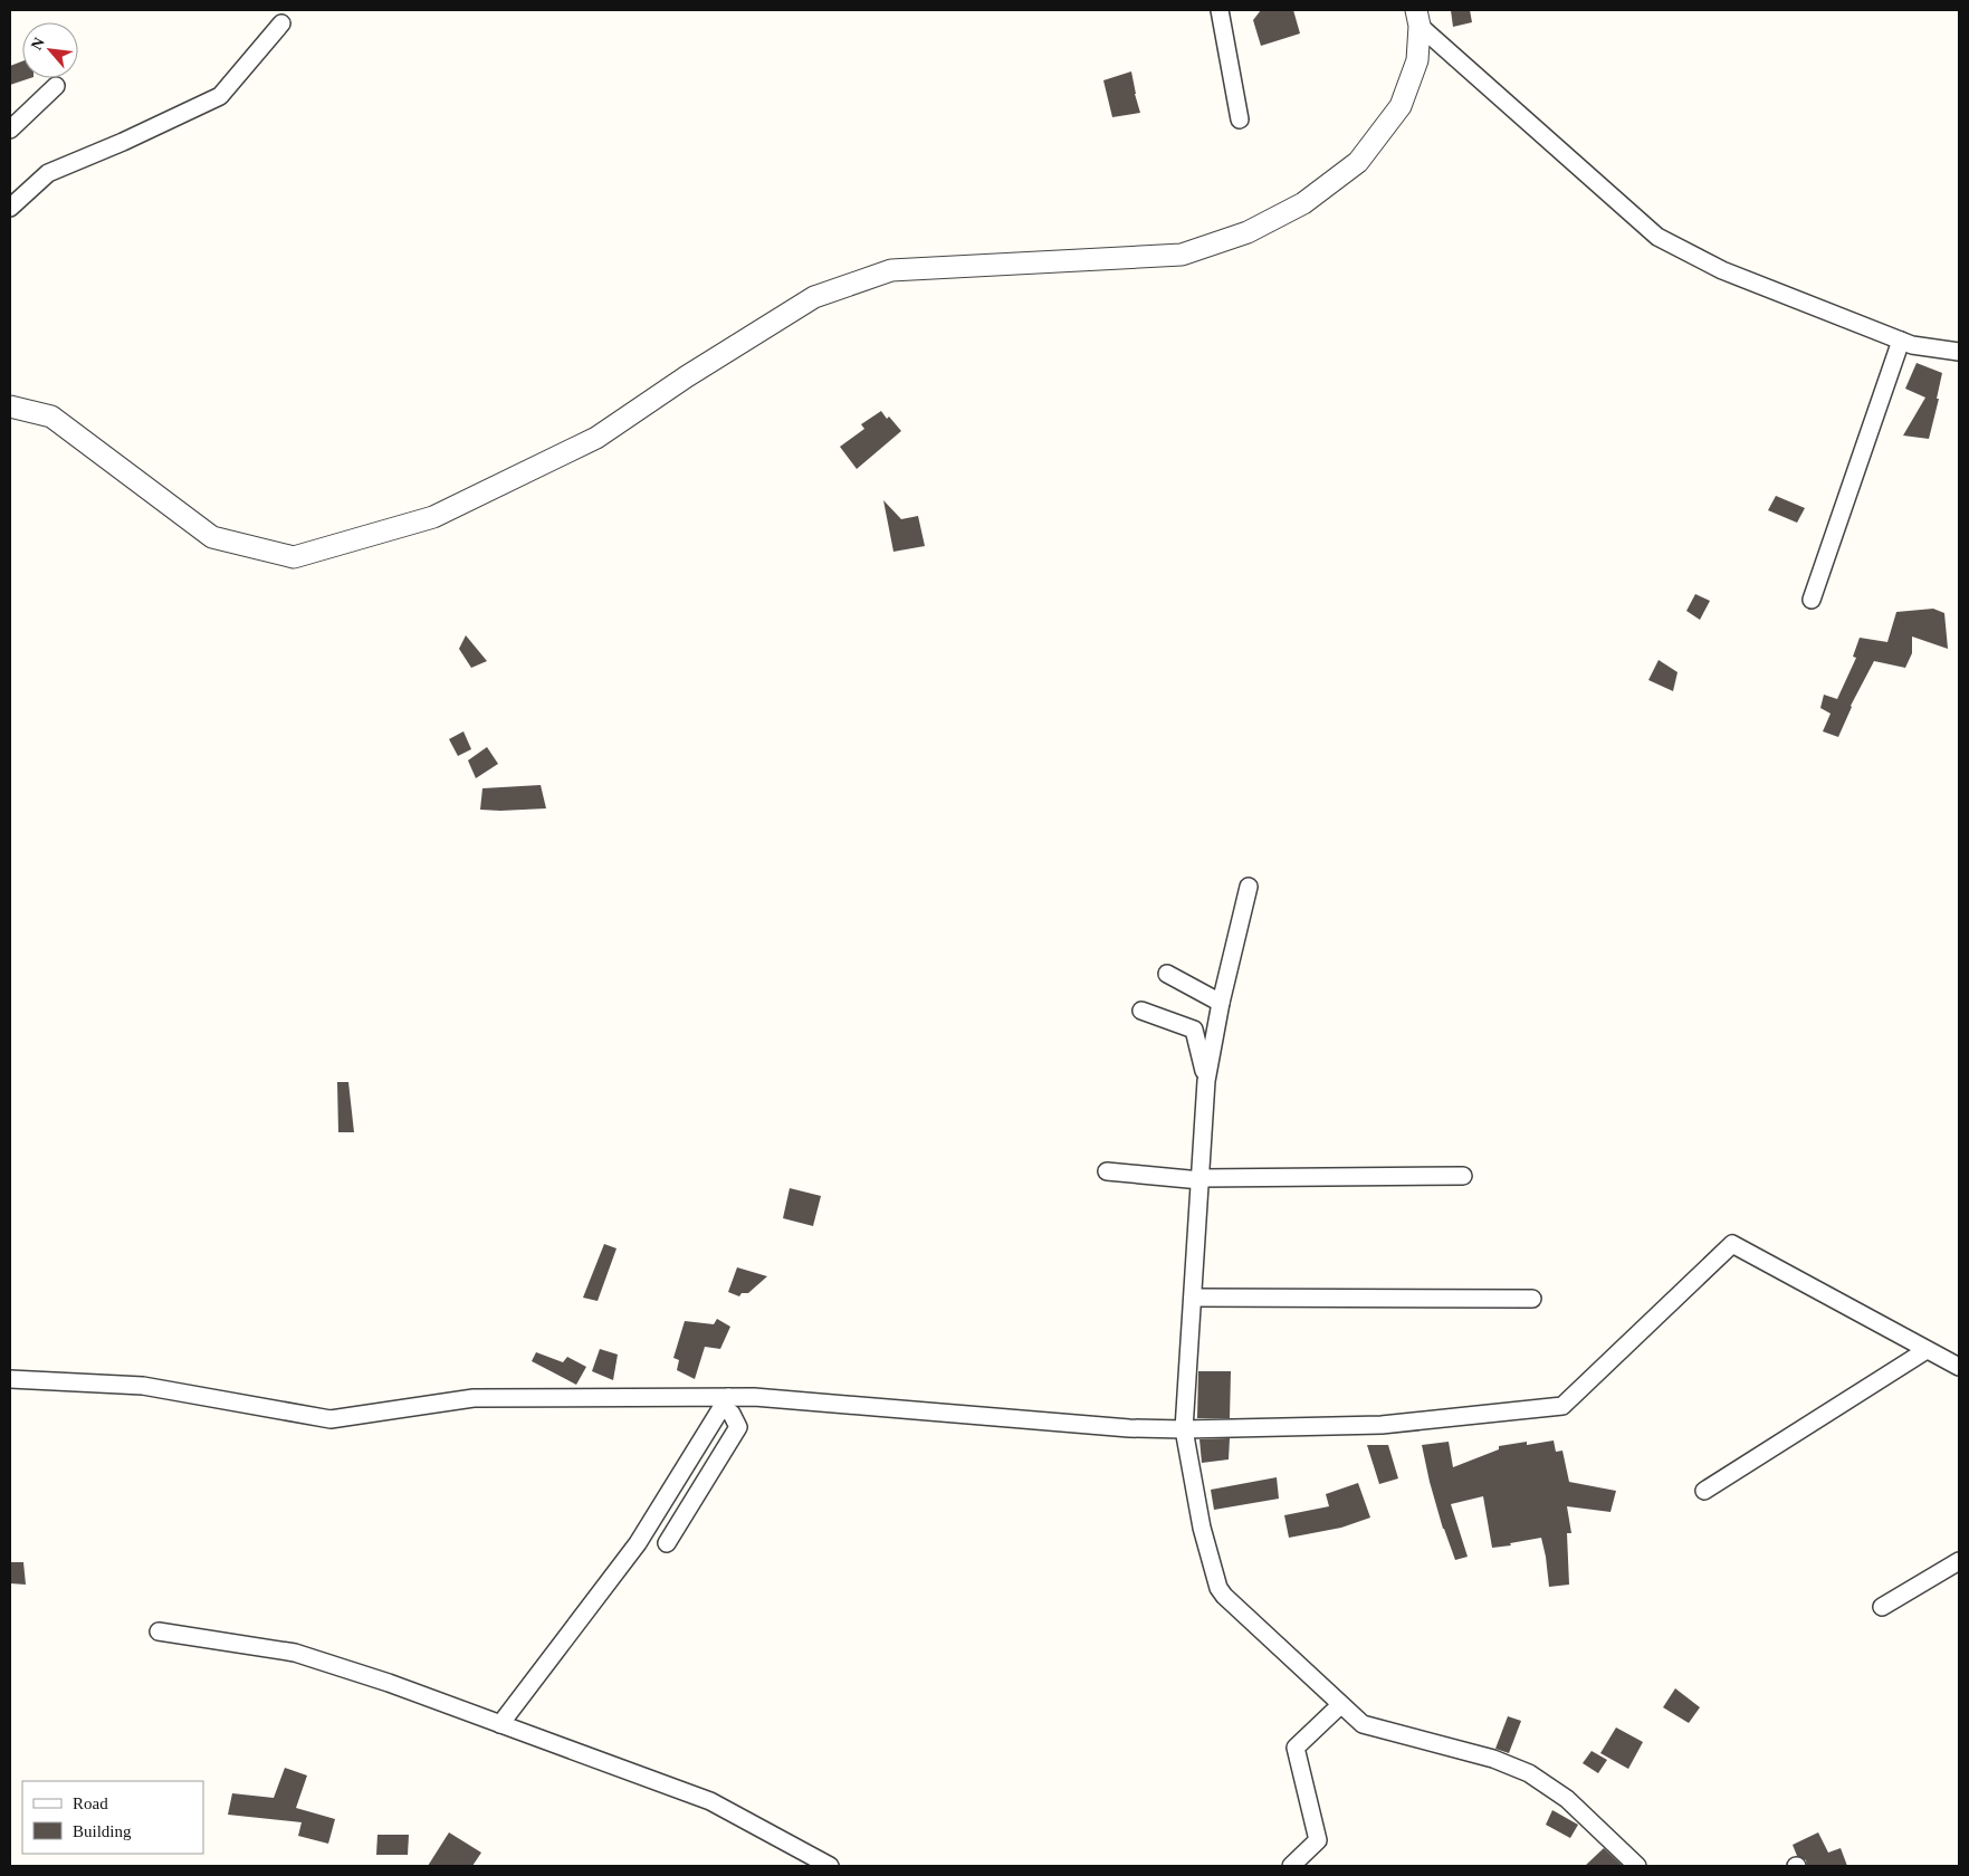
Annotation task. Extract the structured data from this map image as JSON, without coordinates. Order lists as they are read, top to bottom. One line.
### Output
{"legend":["Road","Building"],"north":"top left"}
